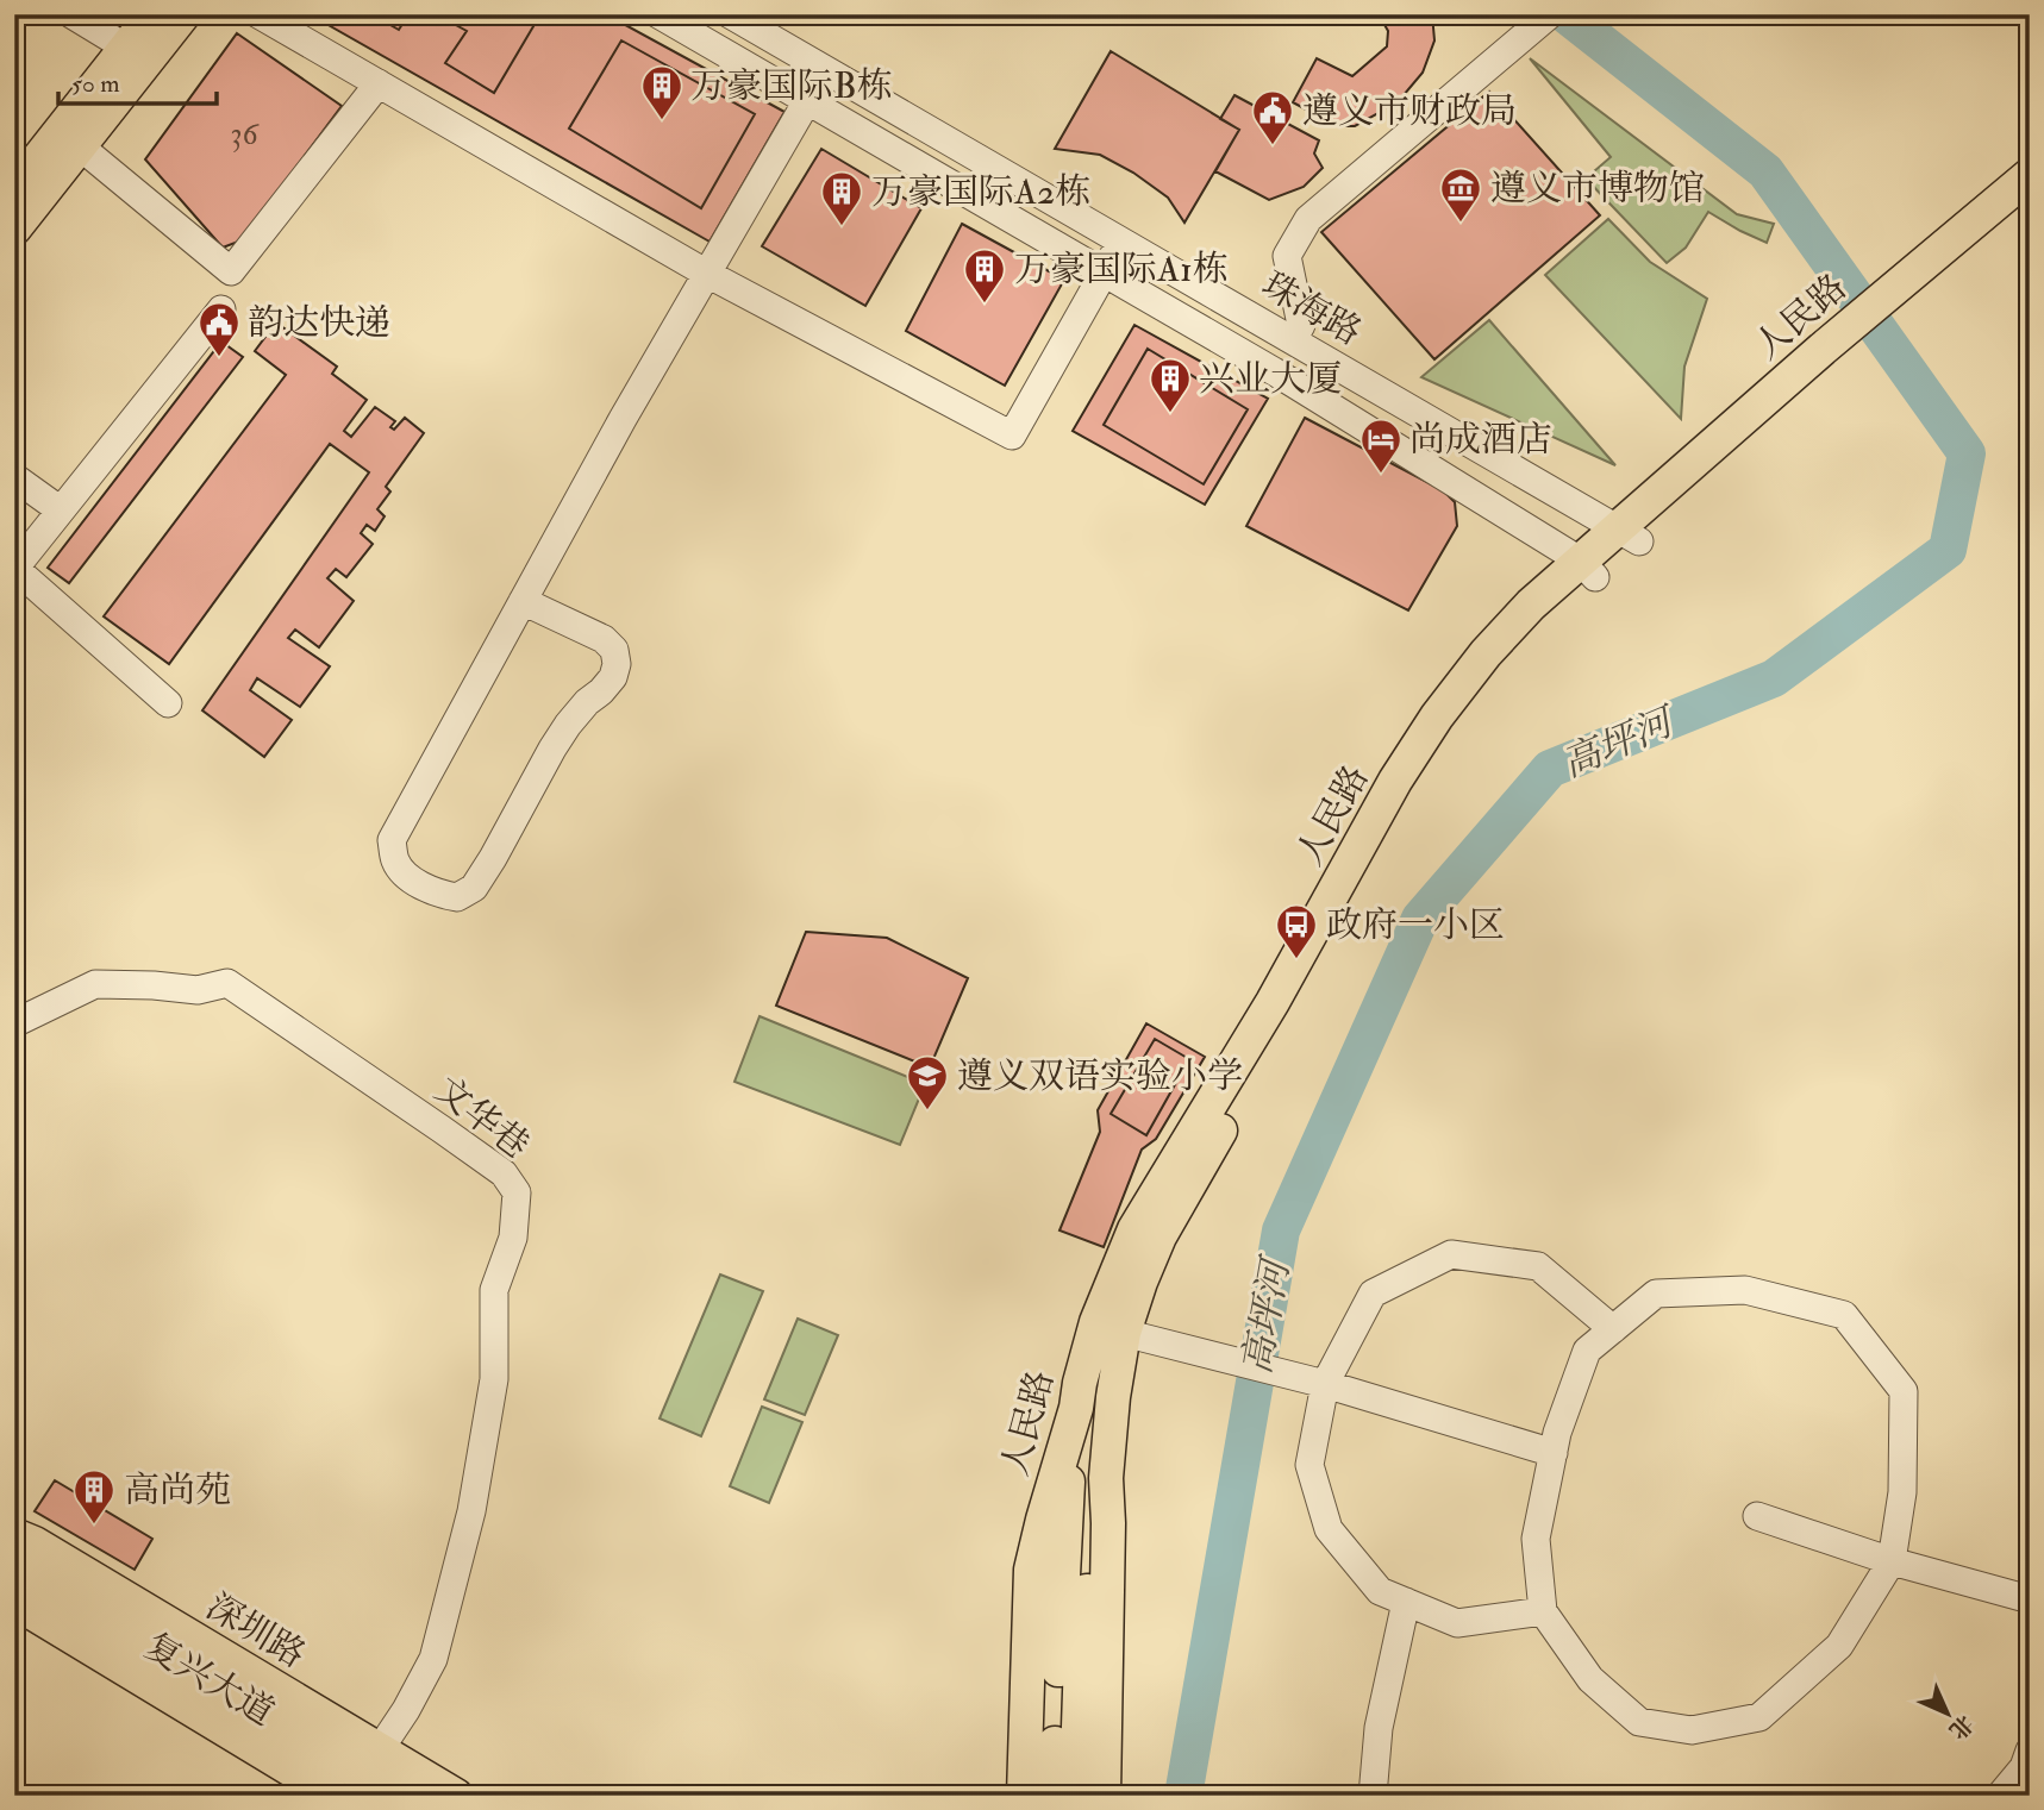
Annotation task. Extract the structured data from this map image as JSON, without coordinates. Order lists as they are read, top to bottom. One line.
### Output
{"streets":{"highway":["复兴大道"],"main road":["人民路","深圳路"],"street":["珠海路","文华巷"]},"crossings":[["珠海路","人民路"],["文华巷","深圳路"]],"water":["高坪河"],"places":{"building":["万豪国际B栋","万豪国际A2栋","万豪国际A1栋","兴业大厦","高尚苑"],"public building":["遵义市财政局","韵达快递"],"museum":["遵义市博物馆"],"hotel":["尚成酒店"],"bus stop":["政府一小区"],"school or university":["遵义双语实验小学"]},"house_numbers":["36"],"scale_bar":"50 m","north":"bottom right"}
